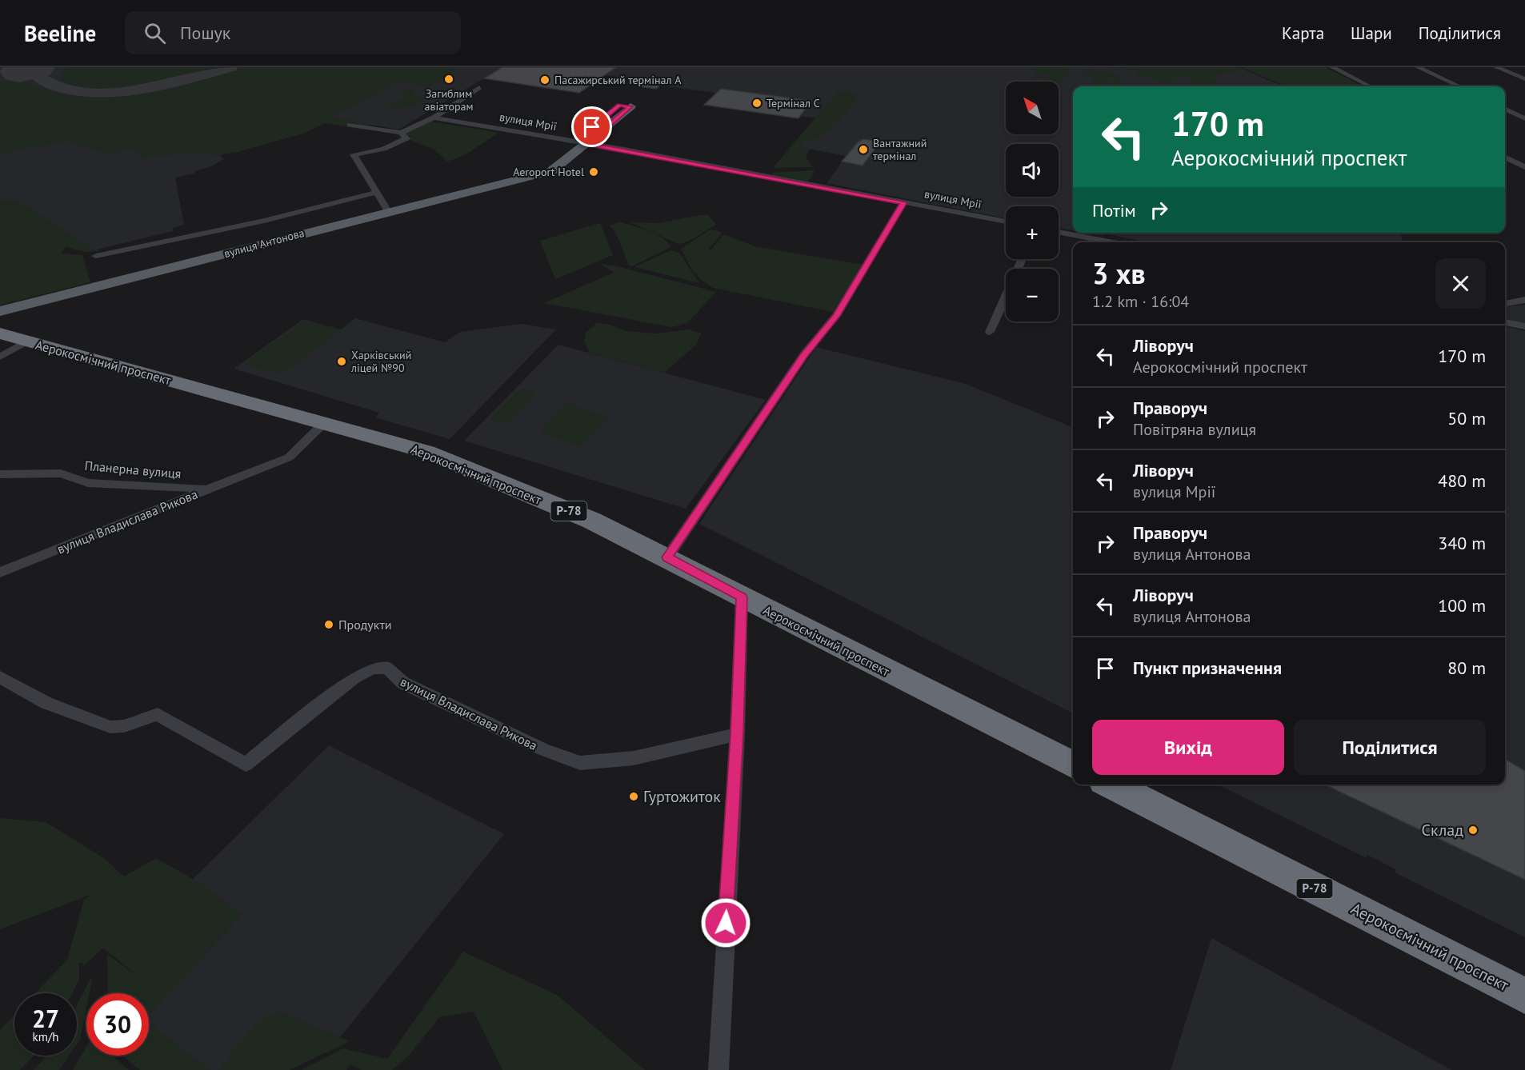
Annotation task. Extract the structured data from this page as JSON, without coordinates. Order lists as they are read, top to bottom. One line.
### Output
{"streets":{"highway":["Аерокосмічний проспект","Р-78"],"main road":["вулиця Антонова"],"street":["вулиця Мрії","Планерна вулиця","вулиця Владислава Рикова"]},"crossings":[["вулиця Мрії","вулиця Антонова"],["Аерокосмічний проспект","вулиця Владислава Рикова"],["Планерна вулиця","вулиця Владислава Рикова"]],"places":["Загиблим авіаторам","Пасажирський термінал A","Термінал C","Вантажний термінал","Aeroport Hotel","Харківський ліцей №90","Продукти","Гуртожиток","Склад"],"north":"top left","page":{"header":"Beeline","search":"Пошук","nav":["Карта","Шари","Поділитися"],"map_buttons":["+","−"],"turn":["170 m","Аерокосмічний проспект"],"then":"Потім","heading":["3 хв","1.2 km · 16:04"],"list":[{"name":"Ліворуч","note":"Аерокосмічний проспект","value":"170 m"},{"name":"Праворуч","note":"Повітряна вулиця","value":"50 m"},{"name":"Ліворуч","note":"вулиця Мрії","value":"480 m"},{"name":"Праворуч","note":"вулиця Антонова","value":"340 m"},{"name":"Ліворуч","note":"вулиця Антонова","value":"100 m"},{"name":"Пункт призначення","value":"80 m"}],"buttons":["Вихід","Поділитися"],"speed":"27 km/h","limit":"30"}}
